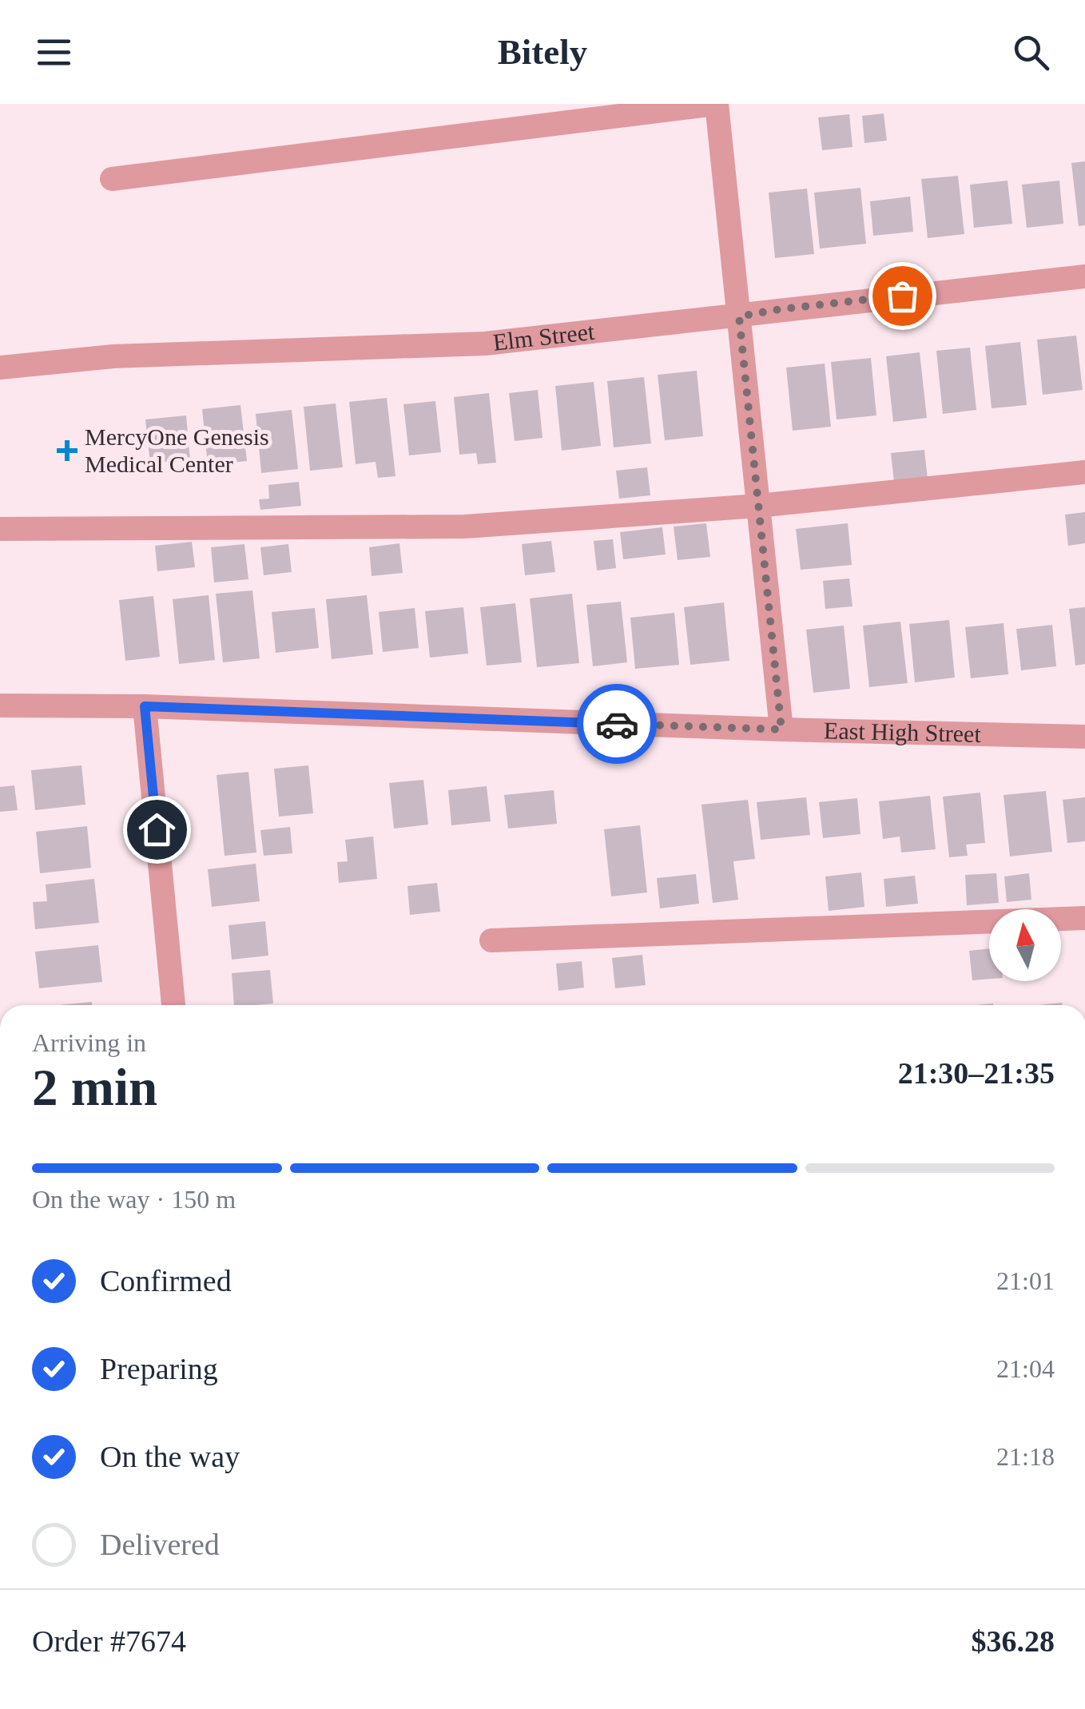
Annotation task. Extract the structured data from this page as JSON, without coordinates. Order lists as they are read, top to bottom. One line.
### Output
{"streets":{"street":["Elm Street","East High Street"]},"places":{"health":["MercyOne Genesis Medical Center"]},"north":"top","page":{"header":"Bitely","heading":["2 min","Arriving in","21:30–21:35"],"panel":["Order #7674","$36.28"],"bar":"On the way · 150 m","list":[["Confirmed","21:01"],["Preparing","21:04"],["On the way","21:18"],"Delivered"]}}
